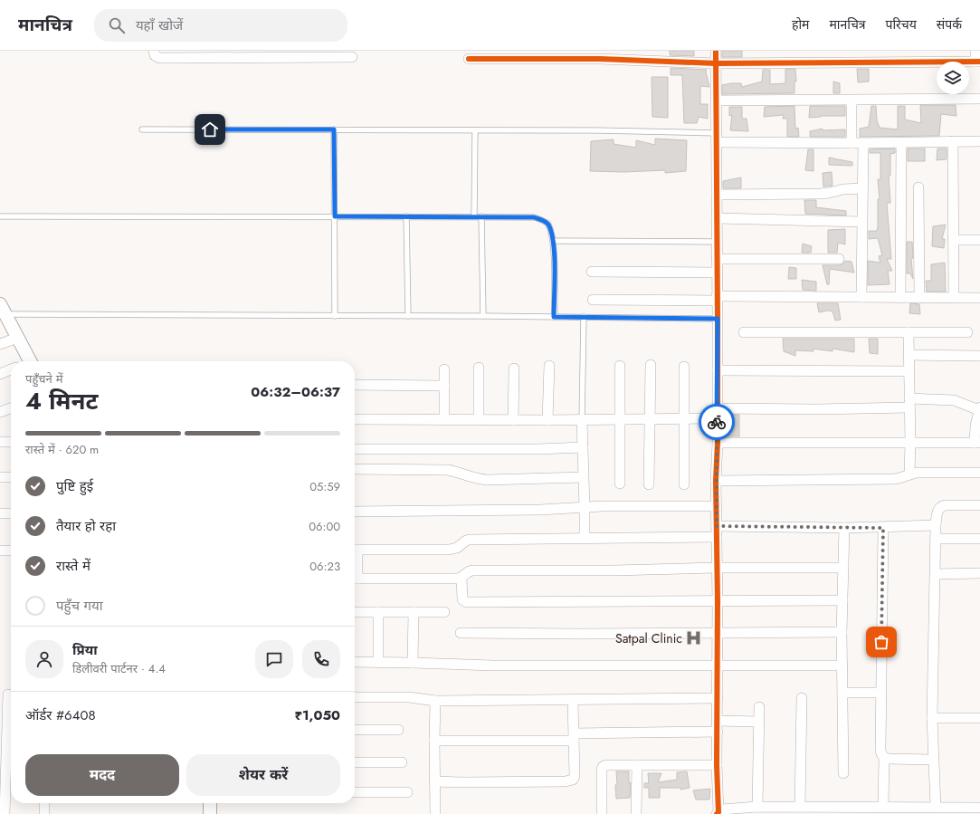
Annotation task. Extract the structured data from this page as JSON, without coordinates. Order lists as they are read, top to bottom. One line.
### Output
{"places":{"hospital":["Satpal Clinic"]},"page":{"header":"मानचित्र","search":"यहाँ खोजें","nav":["होम","मानचित्र","परिचय","संपर्क"],"heading":["4 मिनट","पहुँचने में","06:32–06:37"],"panel":["प्रिया","डिलीवरी पार्टनर · 4.4","ऑर्डर #6408","₹1,050"],"bar":"रास्ते में · 620 m","list":[["पुष्टि हुई","05:59"],["तैयार हो रहा","06:00"],["रास्ते में","06:23"],"पहुँच गया"],"buttons":["मदद","शेयर करें"]}}
